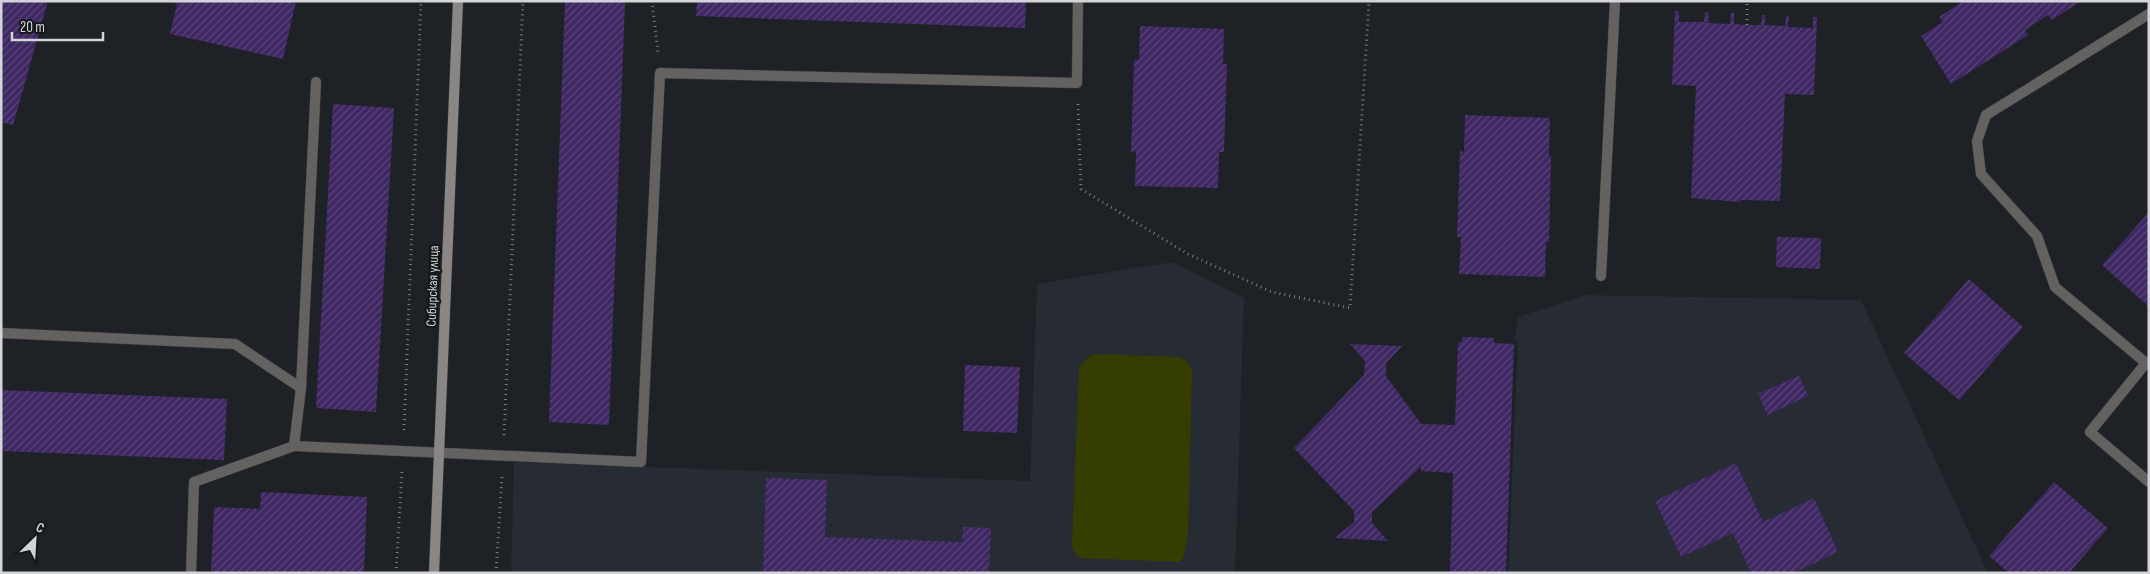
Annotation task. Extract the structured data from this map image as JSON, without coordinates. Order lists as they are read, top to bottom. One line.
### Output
{"streets":{"main road":["Сибирская улица"]},"scale_bar":"20 m","north":"top right"}
